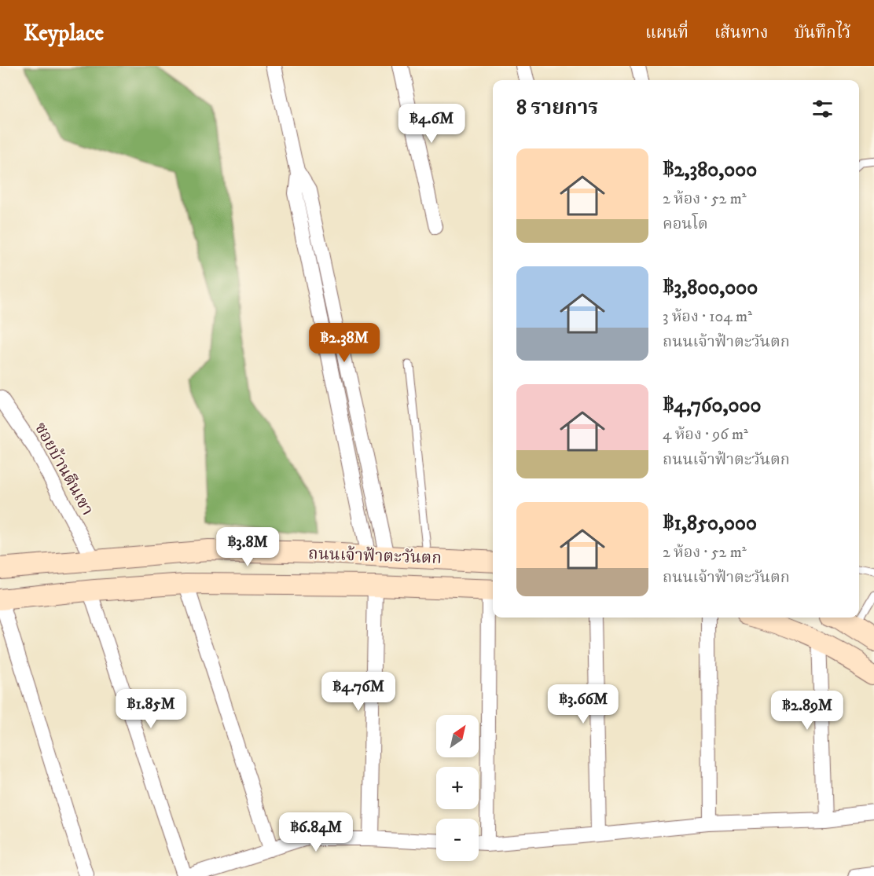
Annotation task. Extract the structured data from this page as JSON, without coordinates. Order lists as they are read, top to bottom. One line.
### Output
{"streets":{"main road":["ถนนเจ้าฟ้าตะวันตก"],"street":["ซอยบ้านตีนเขา"]},"crossings":[["ซอยบ้านตีนเขา","ถนนเจ้าฟ้าตะวันตก"]],"north":"top right","page":{"header":"Keyplace","nav":["แผนที่","เส้นทาง","บันทึกไว้"],"heading":"8 รายการ","price":["฿4.6M","฿2.38M","฿3.8M","฿4.76M","฿3.66M","฿1.85M","฿2.89M","฿6.84M"],"list":[{"name":"฿2,380,000","note":"2 ห้อง · 52 m² · คอนโด"},{"name":"฿3,800,000","note":"3 ห้อง · 104 m² · ถนนเจ้าฟ้าตะวันตก"},{"name":"฿4,760,000","note":"4 ห้อง · 96 m² · ถนนเจ้าฟ้าตะวันตก"},{"name":"฿1,850,000","note":"2 ห้อง · 52 m² · ถนนเจ้าฟ้าตะวันตก"}],"map_buttons":["+","−"]}}
